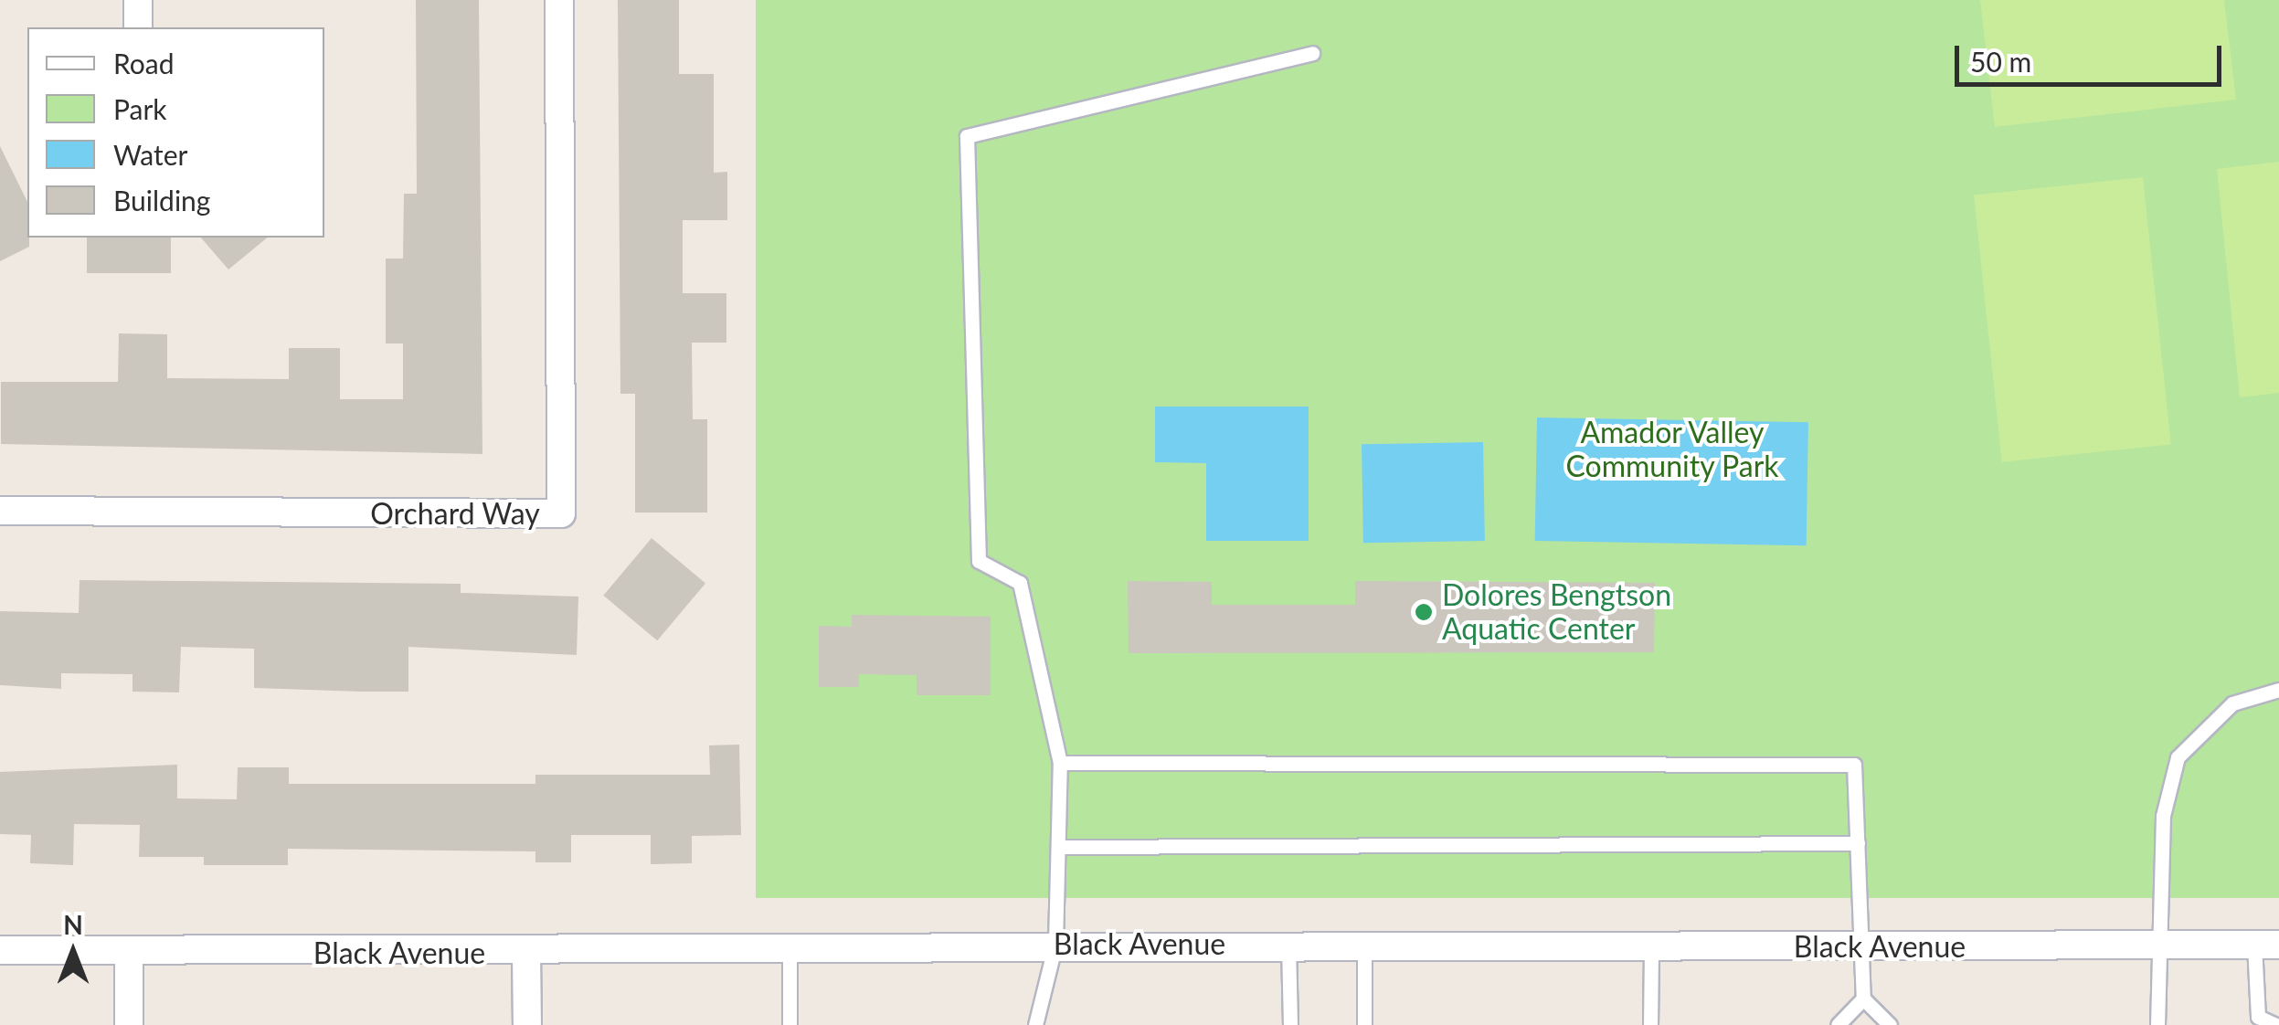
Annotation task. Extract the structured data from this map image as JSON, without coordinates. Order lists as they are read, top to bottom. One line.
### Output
{"streets":{"street":["Orchard Way","Black Avenue"]},"parks":["Amador Valley Community Park"],"places":["Dolores Bengtson Aquatic Center"],"legend":["Road","Park","Water","Building"],"scale_bar":"50 m","north":"top"}
